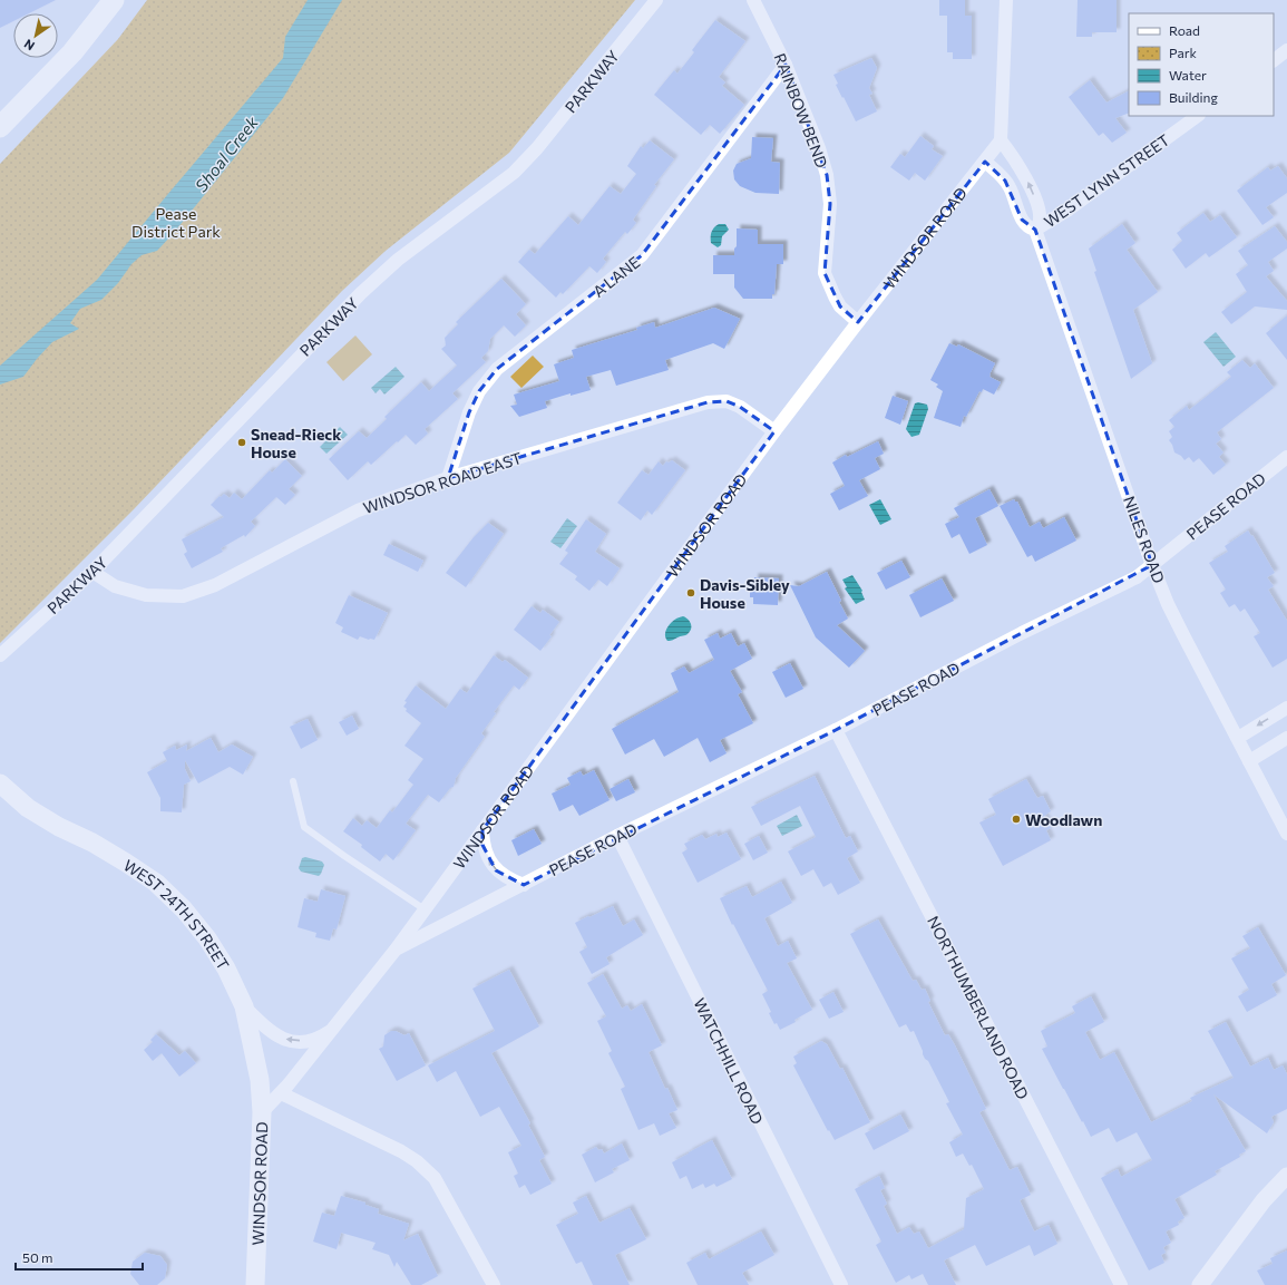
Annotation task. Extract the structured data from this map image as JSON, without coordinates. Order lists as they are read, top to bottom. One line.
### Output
{"streets":{"main road":["WINDSOR ROAD","WEST 24TH STREET"],"street":["PARKWAY","RAINBOW BEND","WEST LYNN STREET","A LANE","WINDSOR ROAD EAST","PEASE ROAD","NILES ROAD","NORTHUMBERLAND ROAD","WATCHHILL ROAD"]},"crossings":[["PARKWAY","WINDSOR ROAD EAST"],["RAINBOW BEND","WINDSOR ROAD"],["RAINBOW BEND","A LANE"],["WEST LYNN STREET","NILES ROAD"],["WINDSOR ROAD","WINDSOR ROAD EAST"],["WINDSOR ROAD","PEASE ROAD"],["WINDSOR ROAD","NILES ROAD"],["WINDSOR ROAD","WEST 24TH STREET"],["A LANE","WINDSOR ROAD EAST"],["PEASE ROAD","NILES ROAD"],["PEASE ROAD","NORTHUMBERLAND ROAD"],["PEASE ROAD","WATCHHILL ROAD"]],"water":["Shoal Creek"],"parks":["Pease District Park"],"places":["Snead-Rieck House","Davis-Sibley House","Woodlawn"],"legend":["Road","Park","Water","Building"],"scale_bar":"50 m","north":"bottom left"}
